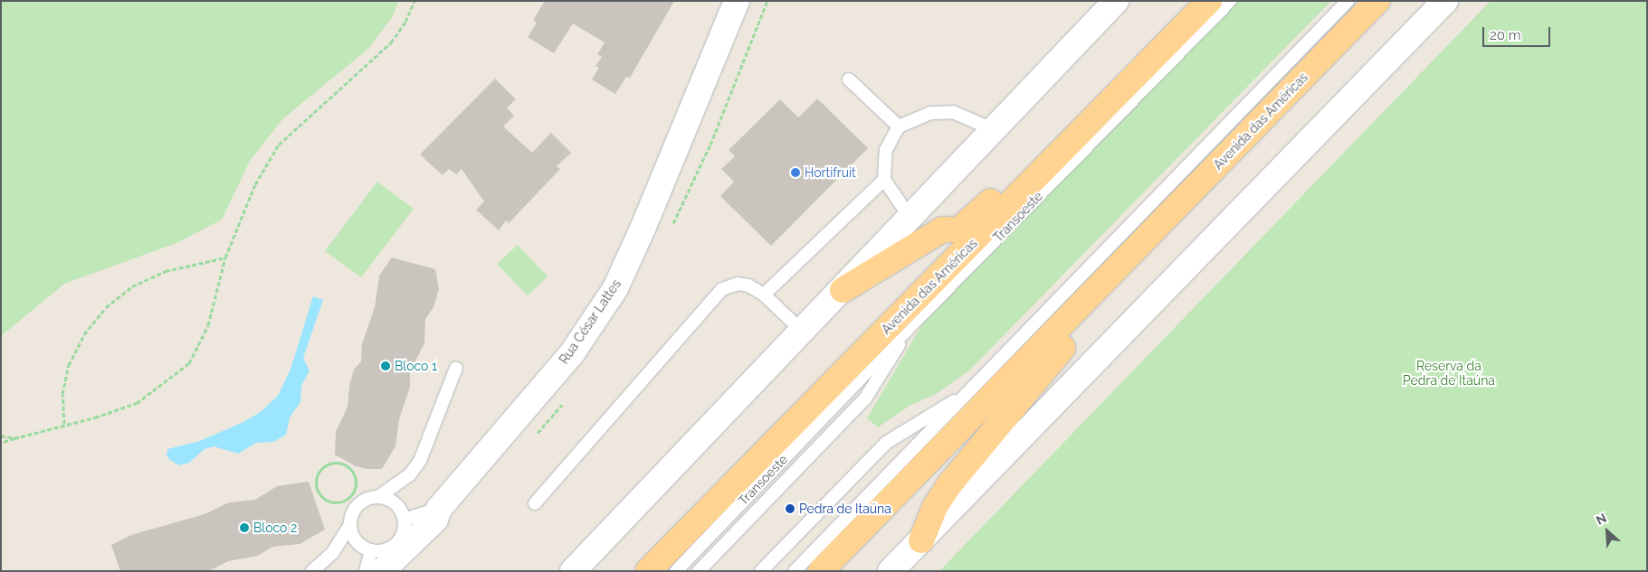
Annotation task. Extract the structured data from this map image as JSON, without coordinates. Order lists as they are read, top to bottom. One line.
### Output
{"streets":{"highway":["Avenida das Américas"],"main road":["Rua César Lattes"],"lane":["Transoeste"]},"parks":["Reserva da Pedra de Itaúna"],"places":["Hortifruit","Bloco 1","Pedra de Itaúna","Bloco 2"],"scale_bar":"20 m","north":"top left"}
